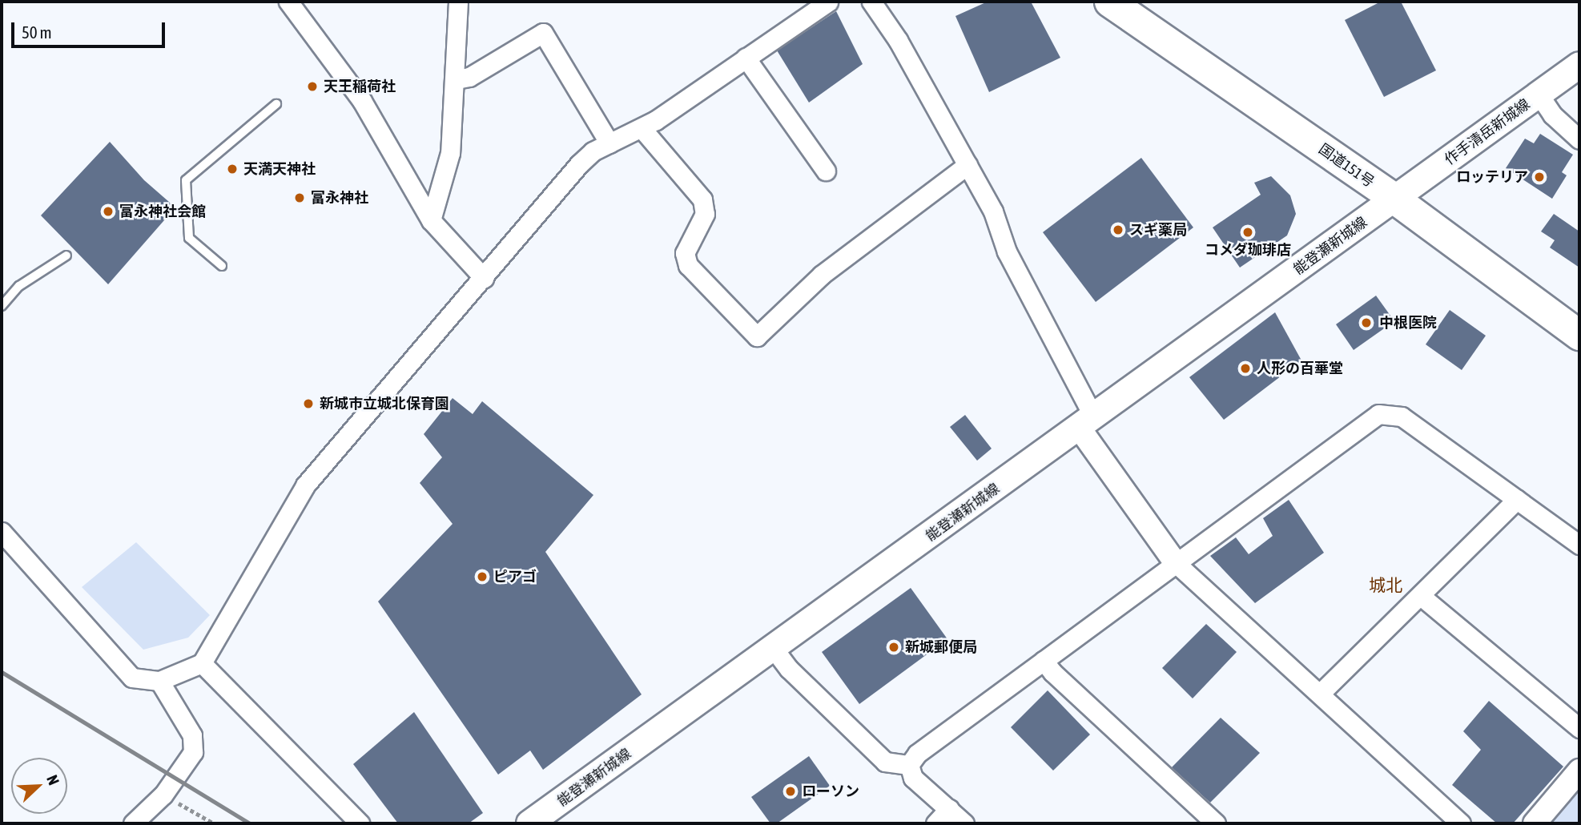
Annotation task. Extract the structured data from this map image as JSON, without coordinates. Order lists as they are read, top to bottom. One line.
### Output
{"streets":{"highway":["国道151号"],"main road":["作手清岳新城線","能登瀬新城線"]},"crossings":[["作手清岳新城線","国道151号"],["作手清岳新城線","能登瀬新城線"],["国道151号","能登瀬新城線"]],"districts":["城北"],"places":["天王稲荷社","天満天神社","ロッテリア","富永神社","富永神社会館","スギ薬局","コメダ珈琲店","中根医院","人形の百華堂","新城市立城北保育園","ピアゴ","新城郵便局","ローソン"],"scale_bar":"50 m","north":"top right"}
